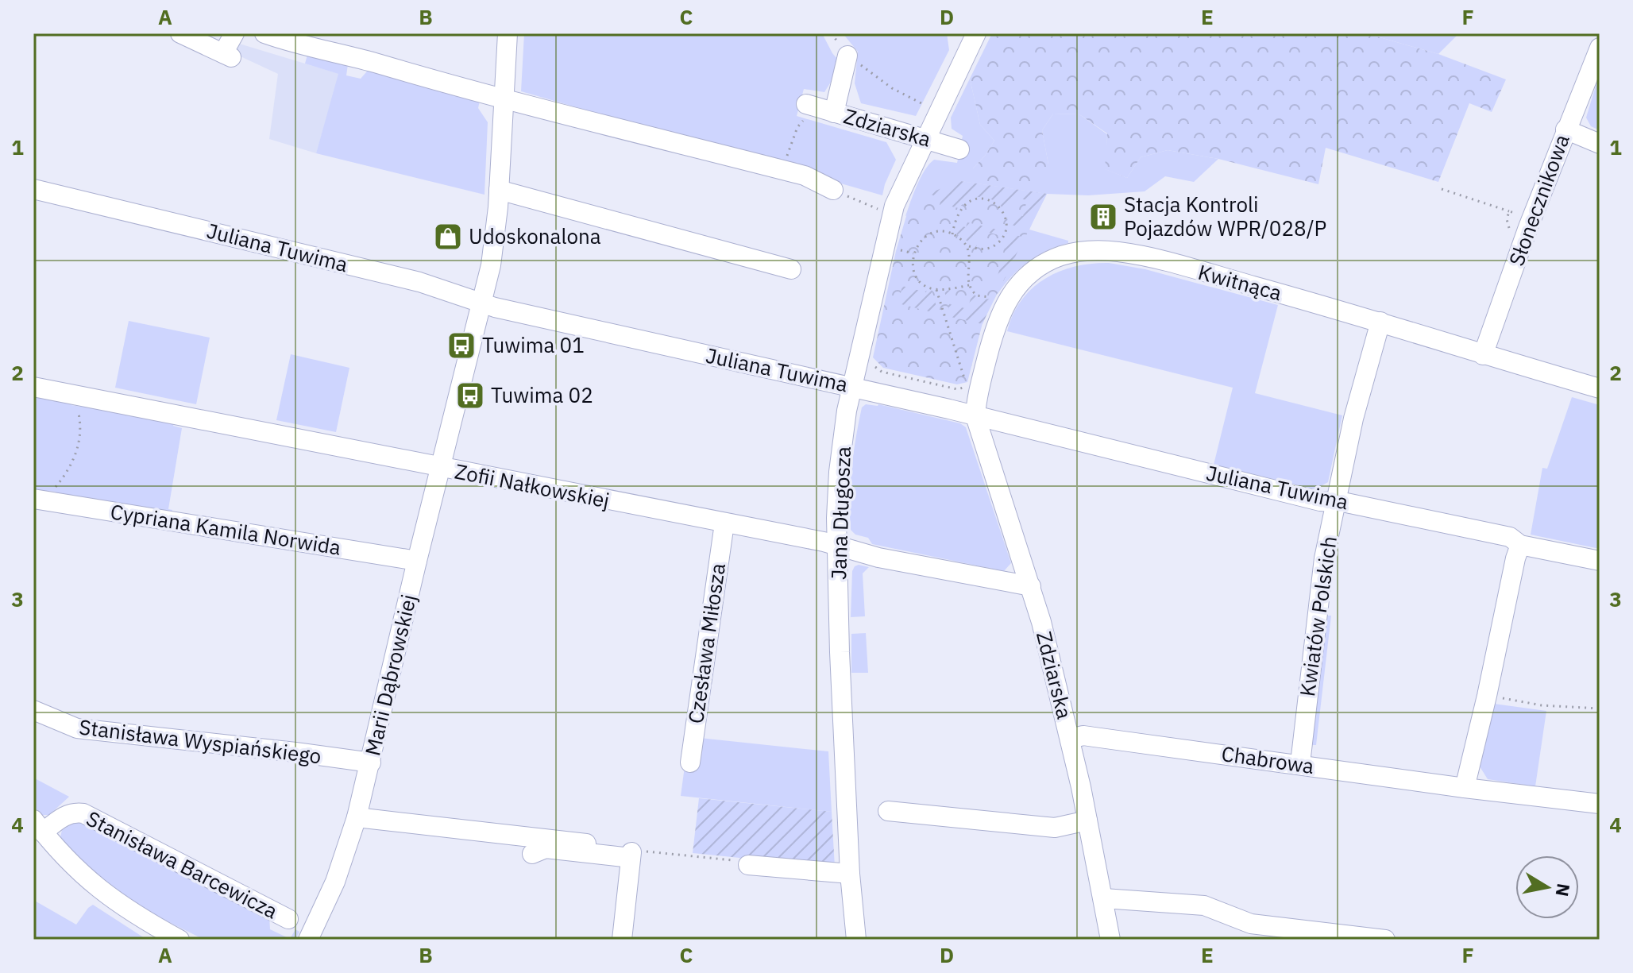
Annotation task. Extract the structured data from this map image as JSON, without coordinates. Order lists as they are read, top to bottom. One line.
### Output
{"streets":{"street":["Zdziarska","Słonecznikowa","Juliana Tuwima","Kwitnąca","Zofii Nałkowskiej","Jana Długosza","Cypriana Kamila Norwida","Kwiatów Polskich","Czesława Miłosza","Marii Dąbrowskiej","Stanisława Wyspiańskiego","Chabrowa","Stanisława Barcewicza"]},"crossings":[["Zdziarska","Juliana Tuwima"],["Zdziarska","Kwitnąca"],["Zdziarska","Zofii Nałkowskiej"],["Zdziarska","Jana Długosza"],["Zdziarska","Chabrowa"],["Słonecznikowa","Kwitnąca"],["Juliana Tuwima","Kwitnąca"],["Juliana Tuwima","Jana Długosza"],["Juliana Tuwima","Kwiatów Polskich"],["Juliana Tuwima","Marii Dąbrowskiej"],["Kwitnąca","Kwiatów Polskich"],["Zofii Nałkowskiej","Jana Długosza"],["Zofii Nałkowskiej","Czesława Miłosza"],["Zofii Nałkowskiej","Marii Dąbrowskiej"],["Cypriana Kamila Norwida","Marii Dąbrowskiej"],["Kwiatów Polskich","Chabrowa"],["Marii Dąbrowskiej","Stanisława Wyspiańskiego"]],"places":{"building":["Stacja Kontroli Pojazdów WPR/028/P"],"shop":["Udoskonalona"],"bus stop":["Tuwima 01","Tuwima 02"]},"north":"right","grid":{"columns":["A","B","C","D","E","F"],"rows":["1","2","3","4"]}}
